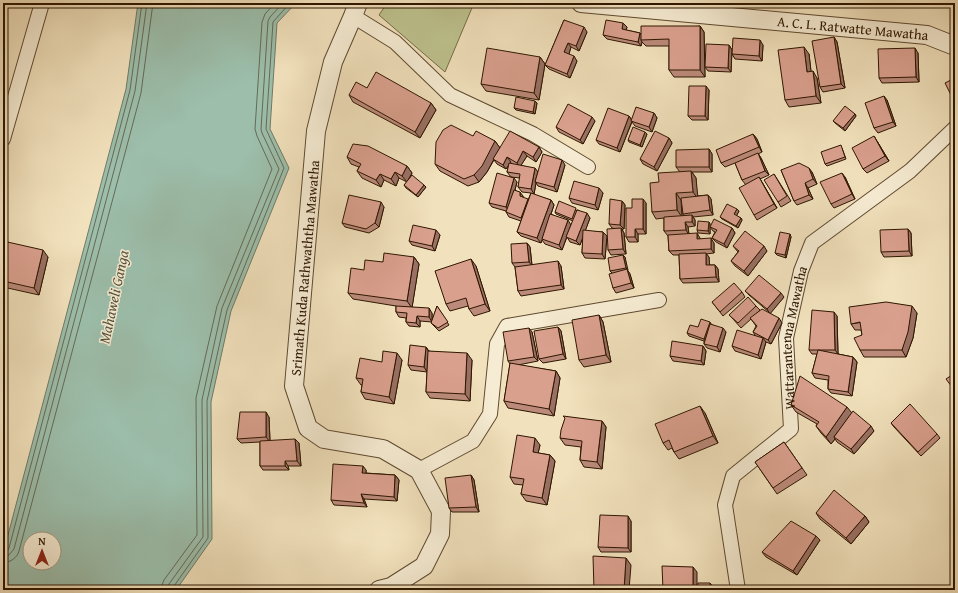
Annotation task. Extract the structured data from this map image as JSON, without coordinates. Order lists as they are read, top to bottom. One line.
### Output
{"streets":{"street":["A. C. L. Ratwatte Mawatha","Srimath Kuda Rathwaththa Mawatha","Wattarantenna Mawatha"]},"water":["Mahaweli Ganga"],"north":"top"}
